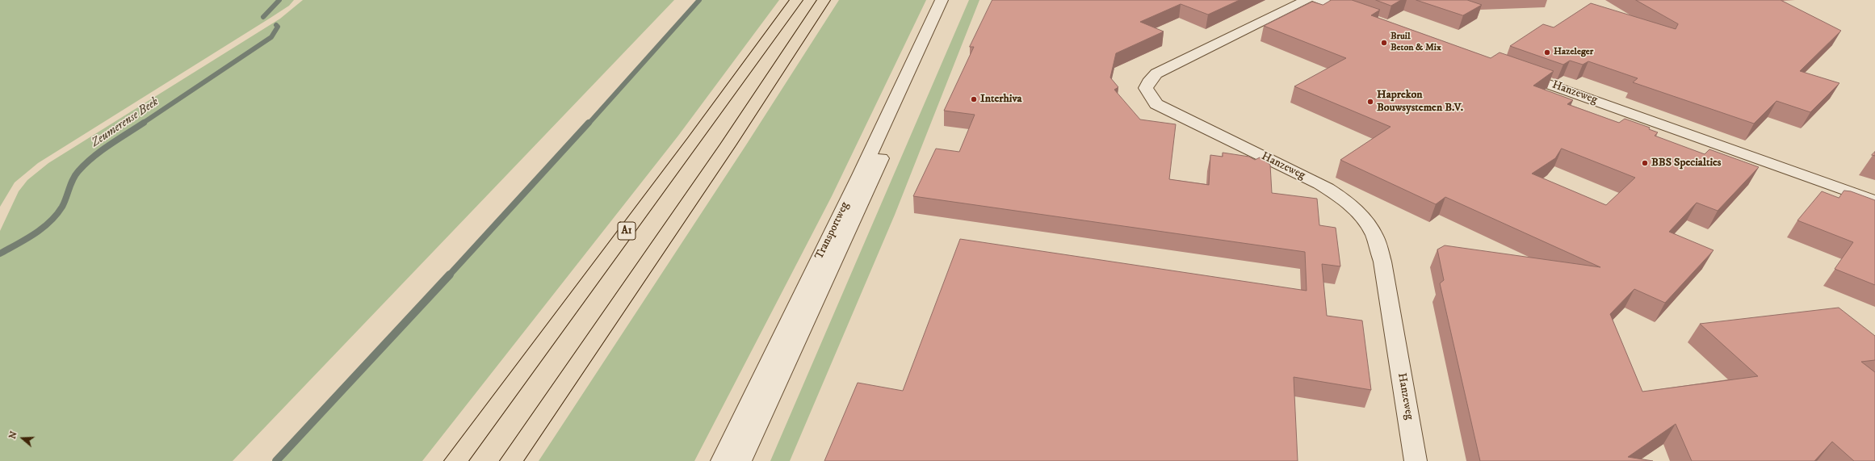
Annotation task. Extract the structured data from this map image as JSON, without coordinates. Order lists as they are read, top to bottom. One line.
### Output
{"streets":{"highway":["A1"],"street":["Hanzeweg","Transportweg"]},"water":["Zeumerense Beek"],"places":["Bruil Beton & Mix","Hazeleger","Interhiva","Haprekon Bouwsystemen B.V.","BBS Specialties"],"north":"left"}
